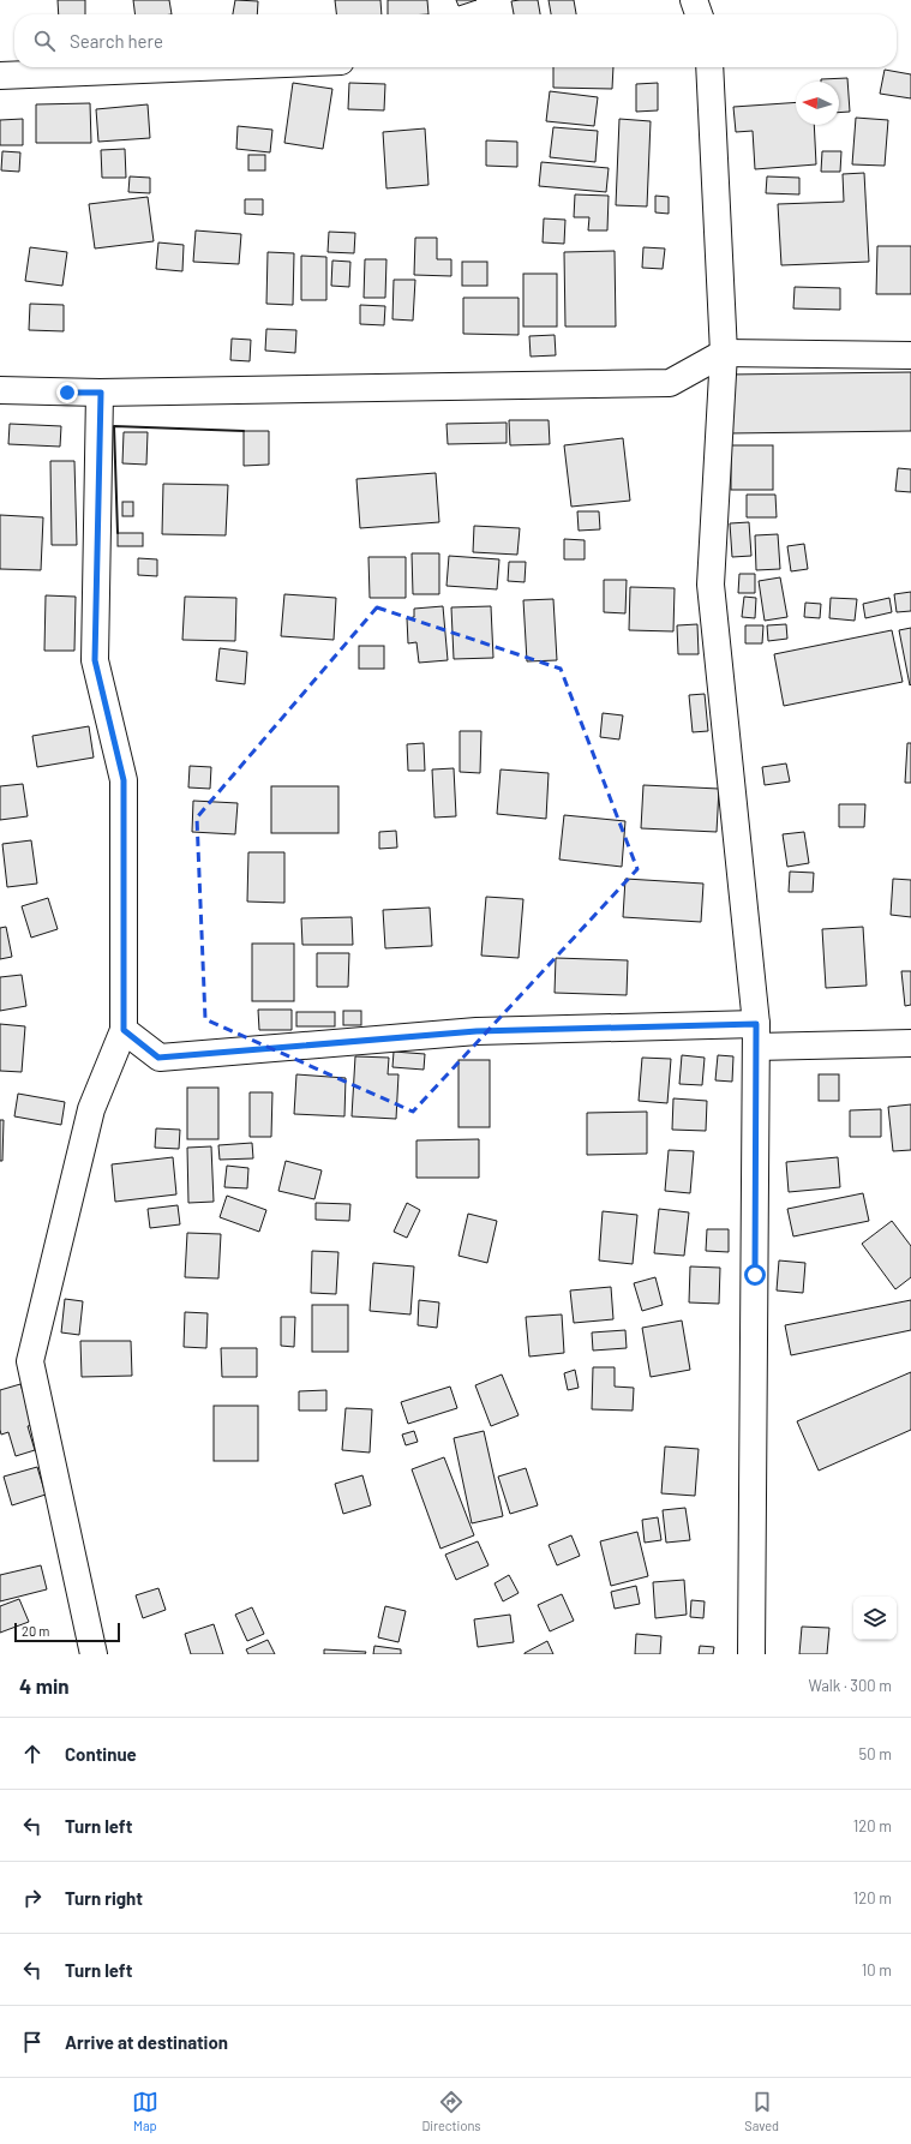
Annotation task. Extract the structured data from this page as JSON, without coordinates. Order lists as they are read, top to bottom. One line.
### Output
{"scale_bar":"20 m","north":"left","page":{"search":"Search here","scale":"20 m","heading":["4 min","Walk · 300 m"],"list":[["Continue","50 m"],["Turn left","120 m"],["Turn right","120 m"],["Turn left","10 m"],"Arrive at destination"],"nav":["Map","Directions","Saved"]}}
